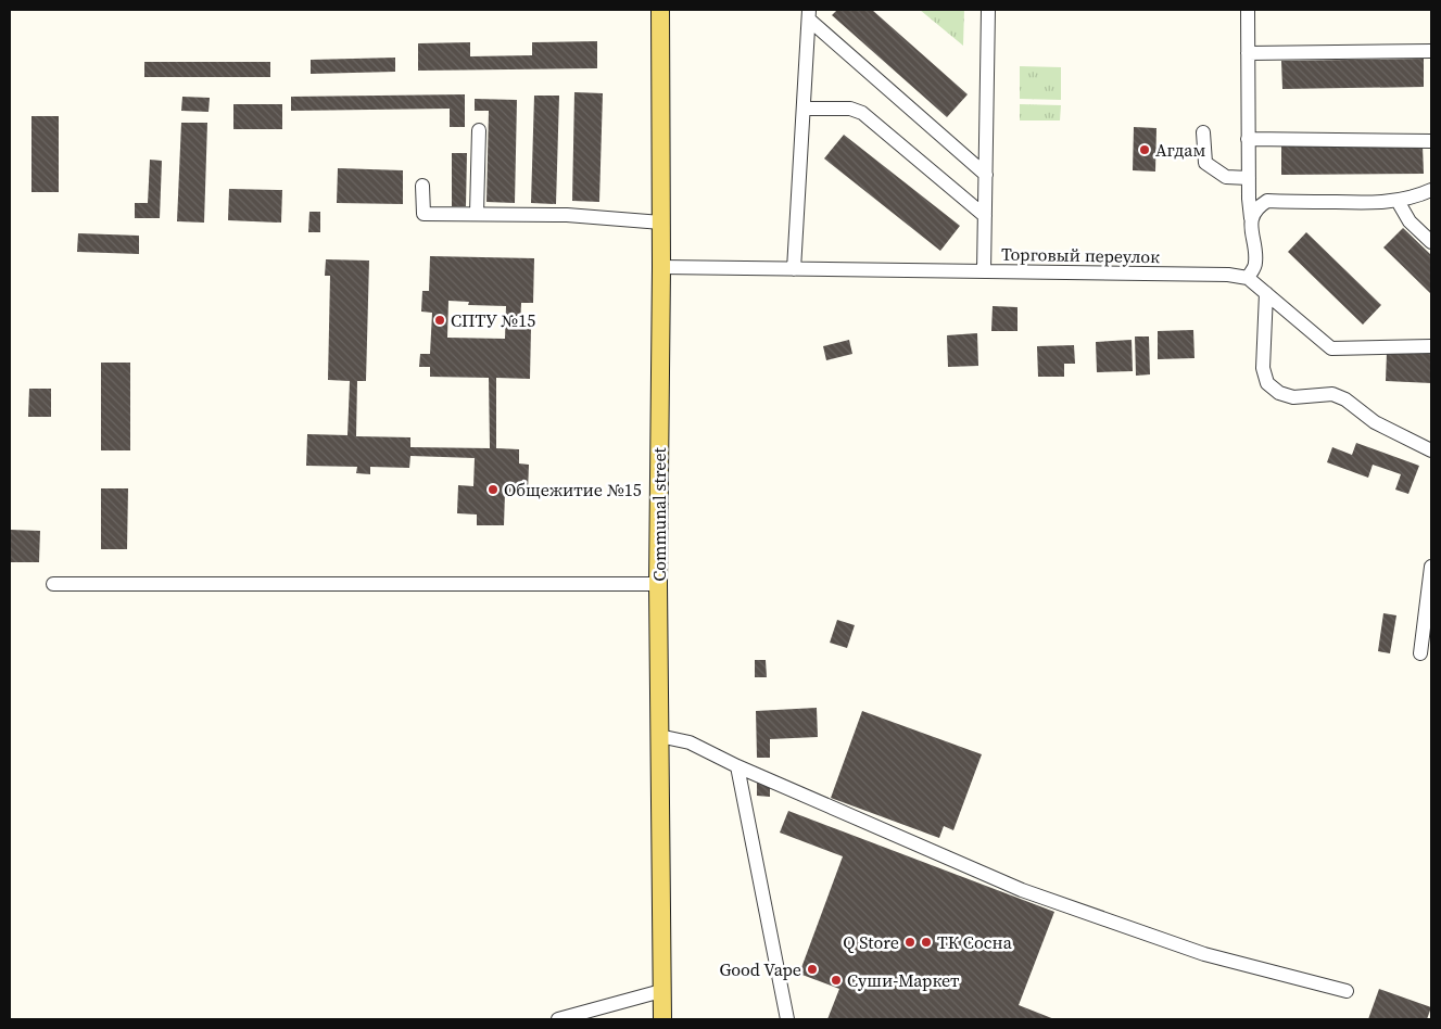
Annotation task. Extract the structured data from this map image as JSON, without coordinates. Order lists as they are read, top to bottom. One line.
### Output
{"streets":{"main road":["Communal street"],"street":["Торговый переулок"]},"crossings":[["Торговый переулок","Communal street"]],"places":["Агдам","СПТУ №15","Общежитие №15","Q Store","ТК Сосна","Good Vape","Суши-Маркет"]}
